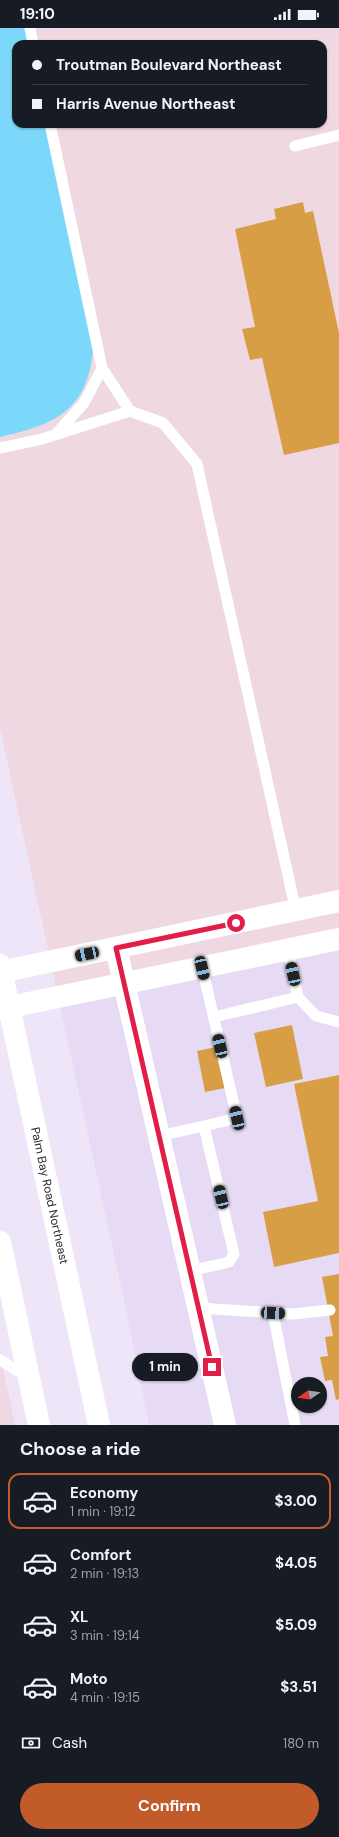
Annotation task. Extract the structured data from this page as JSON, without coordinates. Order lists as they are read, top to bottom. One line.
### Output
{"streets":{"street":["Palm Bay Road Northeast"]},"north":"left","page":{"status":"19:10","banner":["Troutman Boulevard Northeast","Harris Avenue Northeast"],"bubble":"1 min","heading":"Choose a ride","list":[{"name":"Economy","note":"1 min · 19:12","value":"$3.00"},{"name":"Comfort","note":"2 min · 19:13","value":"$4.05"},{"name":"XL","note":"3 min · 19:14","value":"$5.09"},{"name":"Moto","note":"4 min · 19:15","value":"$3.51"}],"pay":["Cash","180 m"],"buttons":"Confirm"}}
